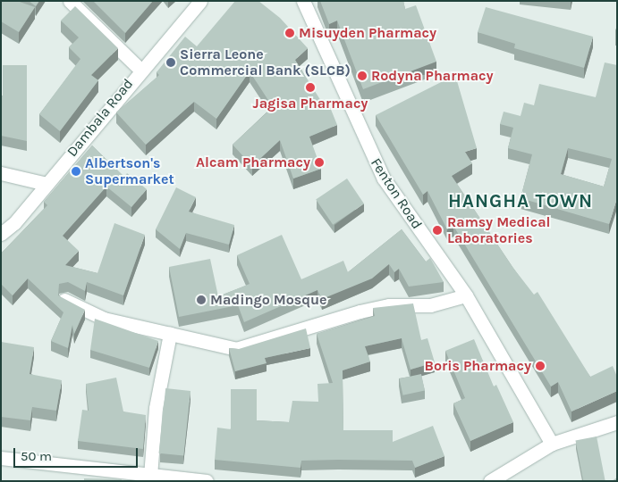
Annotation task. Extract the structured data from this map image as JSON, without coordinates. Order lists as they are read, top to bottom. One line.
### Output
{"streets":{"street":["Dambala Road","Fenton Road"]},"districts":["HANGHA TOWN"],"places":["Misuyden Pharmacy","Sierra Leone Commercial Bank (SLCB)","Rodyna Pharmacy","Jagisa Pharmacy","Alcam Pharmacy","Albertson's Supermarket","Ramsy Medical Laboratories","Madingo Mosque","Boris Pharmacy"],"scale_bar":"50 m"}
